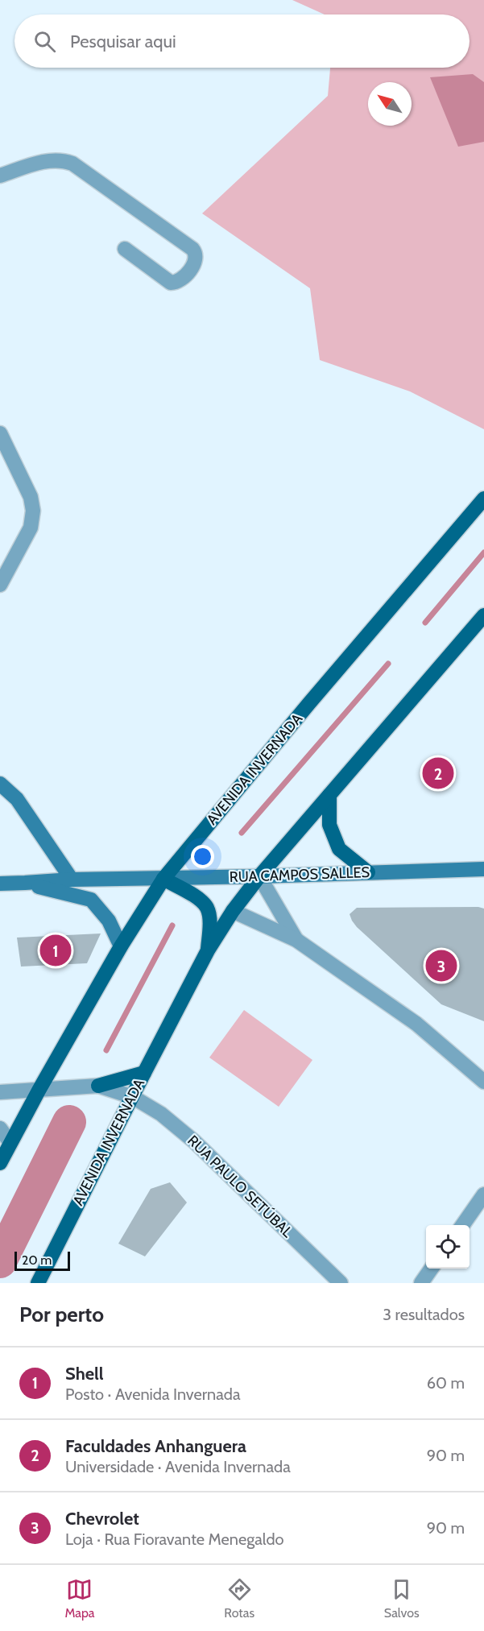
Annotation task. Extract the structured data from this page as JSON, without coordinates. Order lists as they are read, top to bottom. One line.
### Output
{"streets":{"main road":["AVENIDA INVERNADA","RUA CAMPOS SALLES"],"street":["RUA PAULO SETÚBAL"]},"crossings":[["AVENIDA INVERNADA","RUA CAMPOS SALLES"],["AVENIDA INVERNADA","RUA PAULO SETÚBAL"]],"scale_bar":"20 m","north":"top left","page":{"search":"Pesquisar aqui","pins":["2","1","3"],"scale":"20 m","heading":["Por perto","3 resultados"],"list":[{"mark":"1","name":"Shell","note":"Posto · Avenida Invernada","value":"60 m"},{"mark":"2","name":"Faculdades Anhanguera","note":"Universidade · Avenida Invernada","value":"90 m"},{"mark":"3","name":"Chevrolet","note":"Loja · Rua Fioravante Menegaldo","value":"90 m"}],"nav":["Mapa","Rotas","Salvos"]}}
